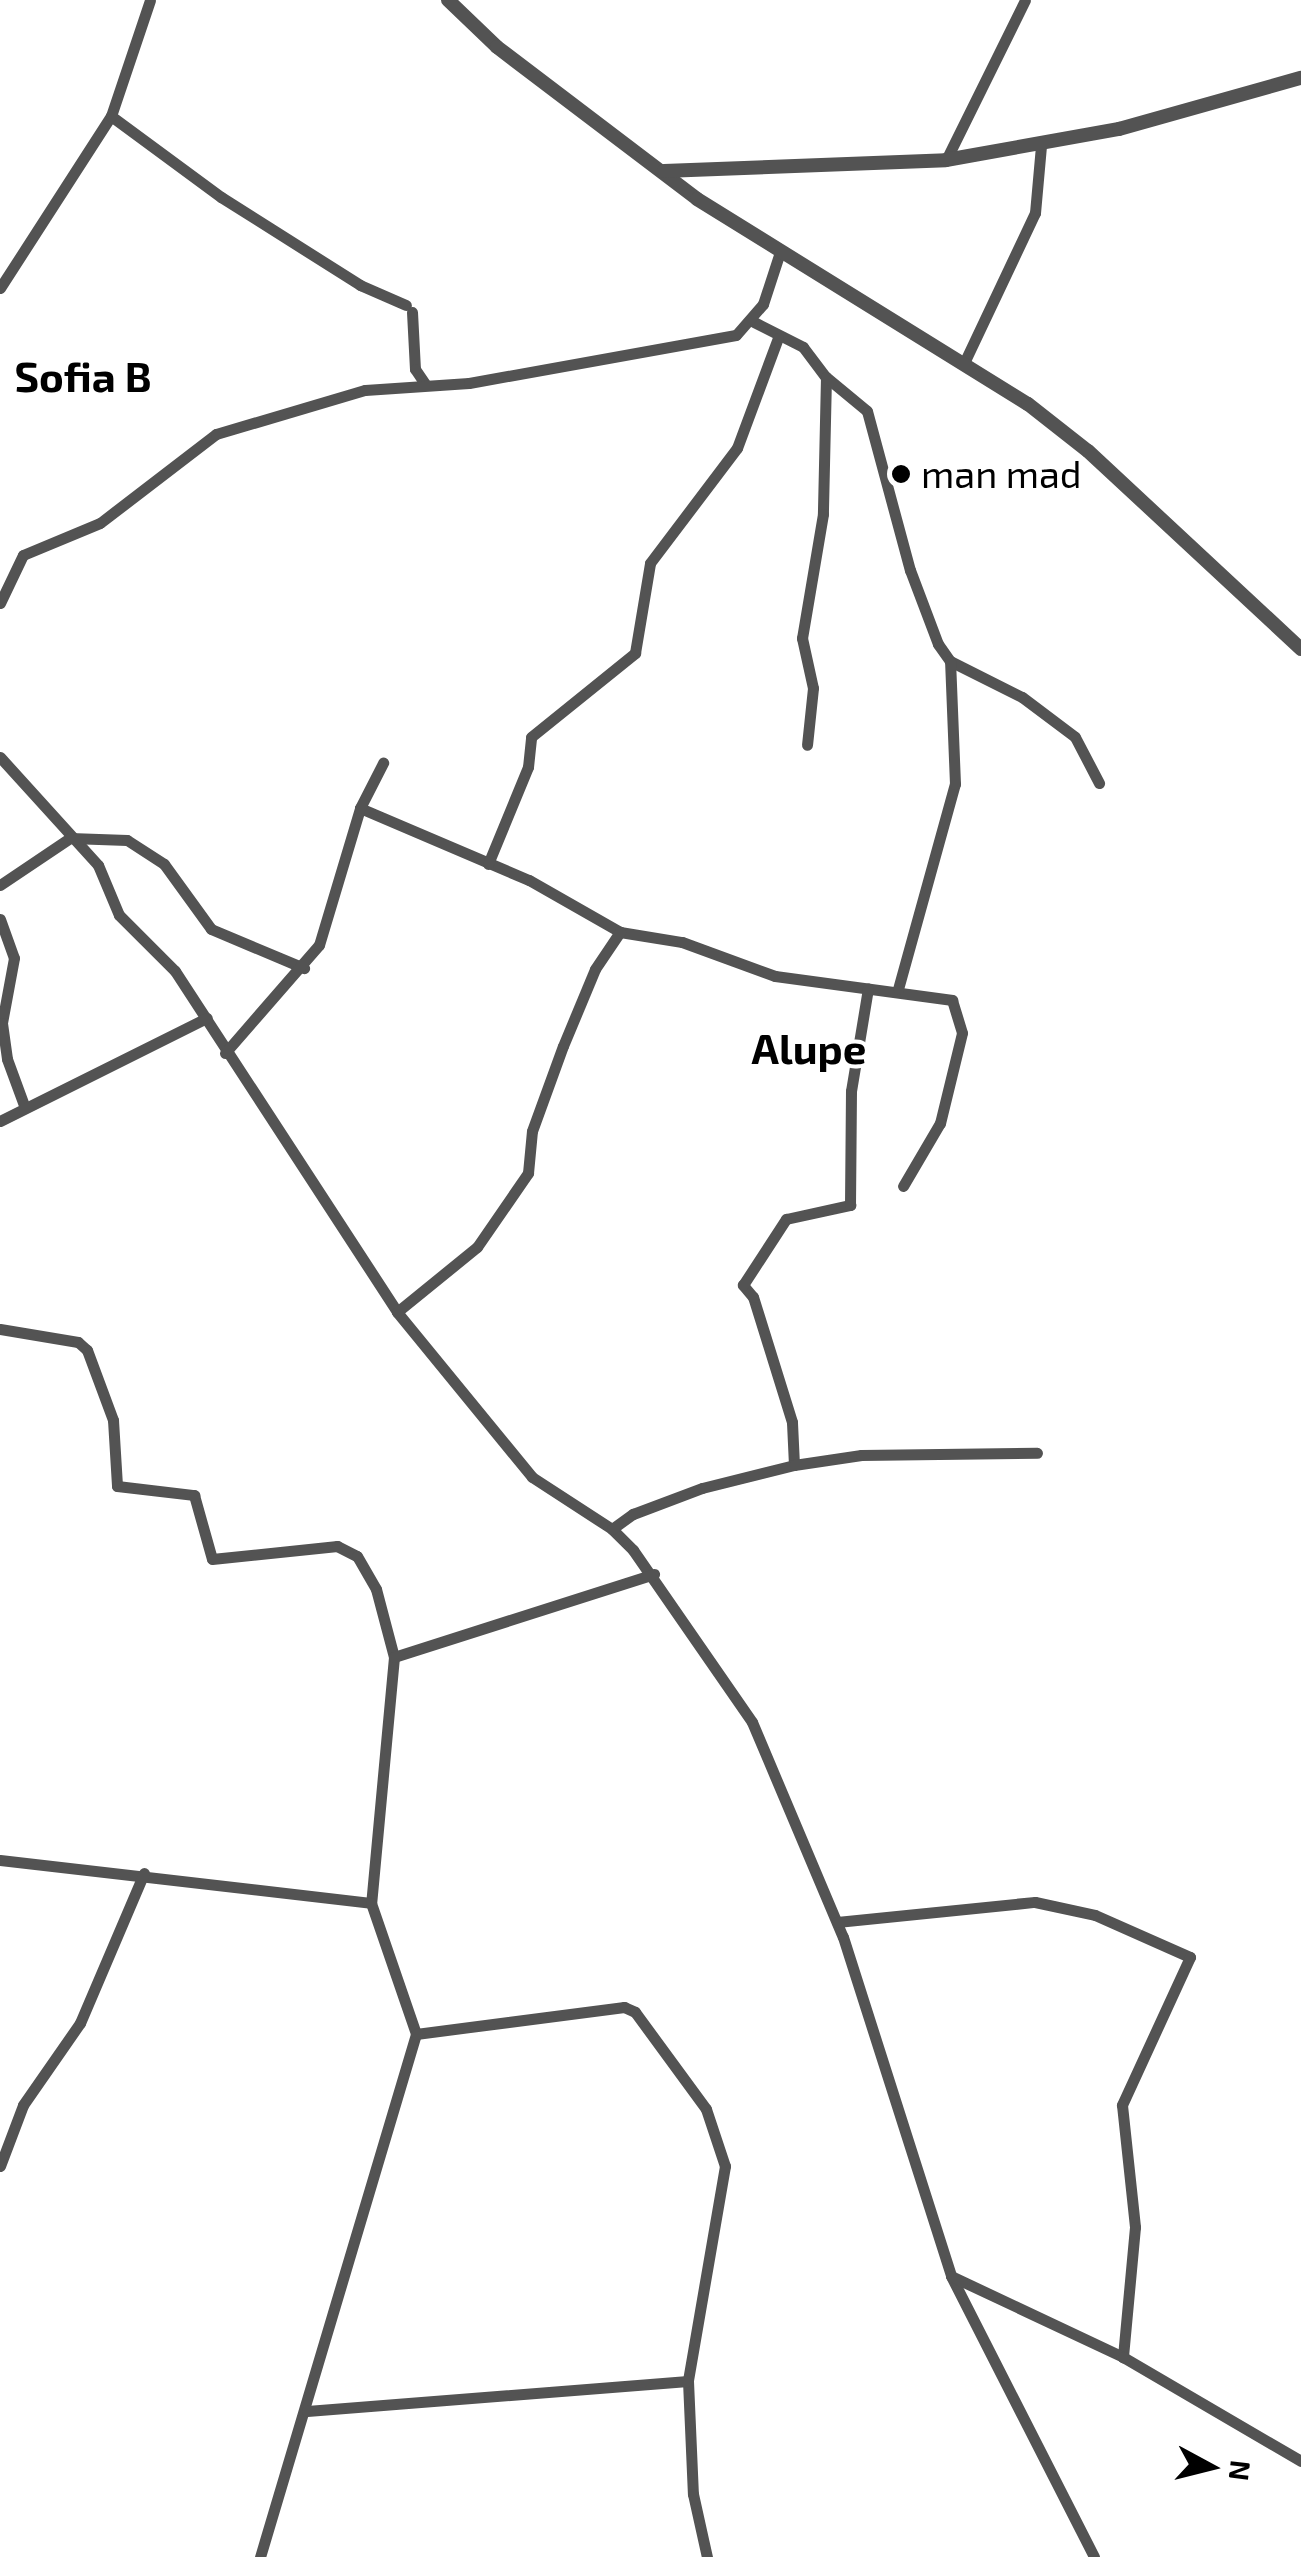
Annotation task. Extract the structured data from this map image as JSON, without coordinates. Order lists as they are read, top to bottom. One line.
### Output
{"districts":["Sofia B","Alupe"],"places":["man mad"],"north":"right"}
